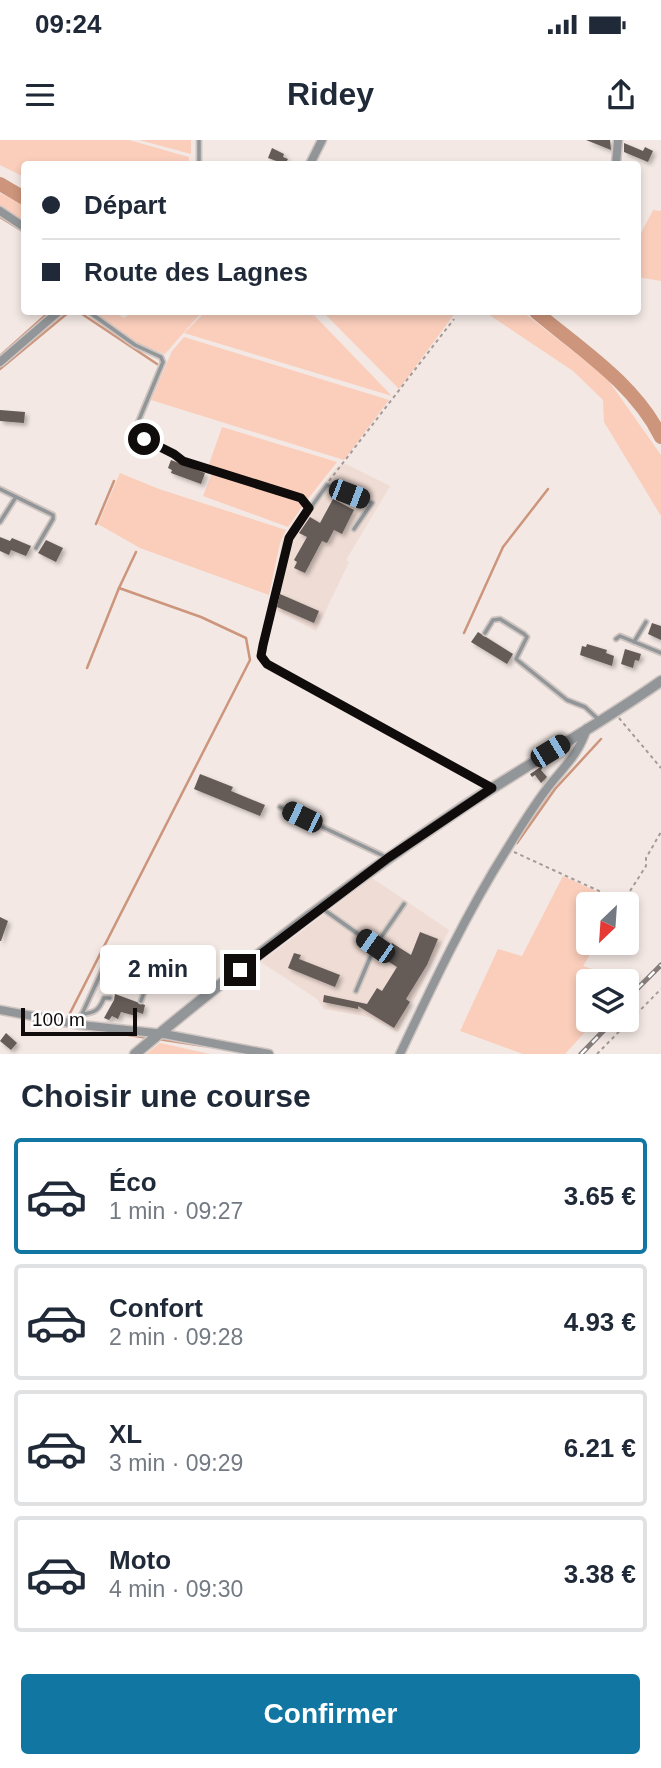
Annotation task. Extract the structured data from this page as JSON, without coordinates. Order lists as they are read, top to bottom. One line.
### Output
{"scale_bar":"100 m","north":"bottom left","page":{"status":"09:24","header":"Ridey","banner":["Départ","Route des Lagnes"],"bubble":"2 min","scale":"100 m","heading":"Choisir une course","list":[{"name":"Éco","note":"1 min · 09:27","value":"3.65 €"},{"name":"Confort","note":"2 min · 09:28","value":"4.93 €"},{"name":"XL","note":"3 min · 09:29","value":"6.21 €"},{"name":"Moto","note":"4 min · 09:30","value":"3.38 €"}],"buttons":"Confirmer"}}
